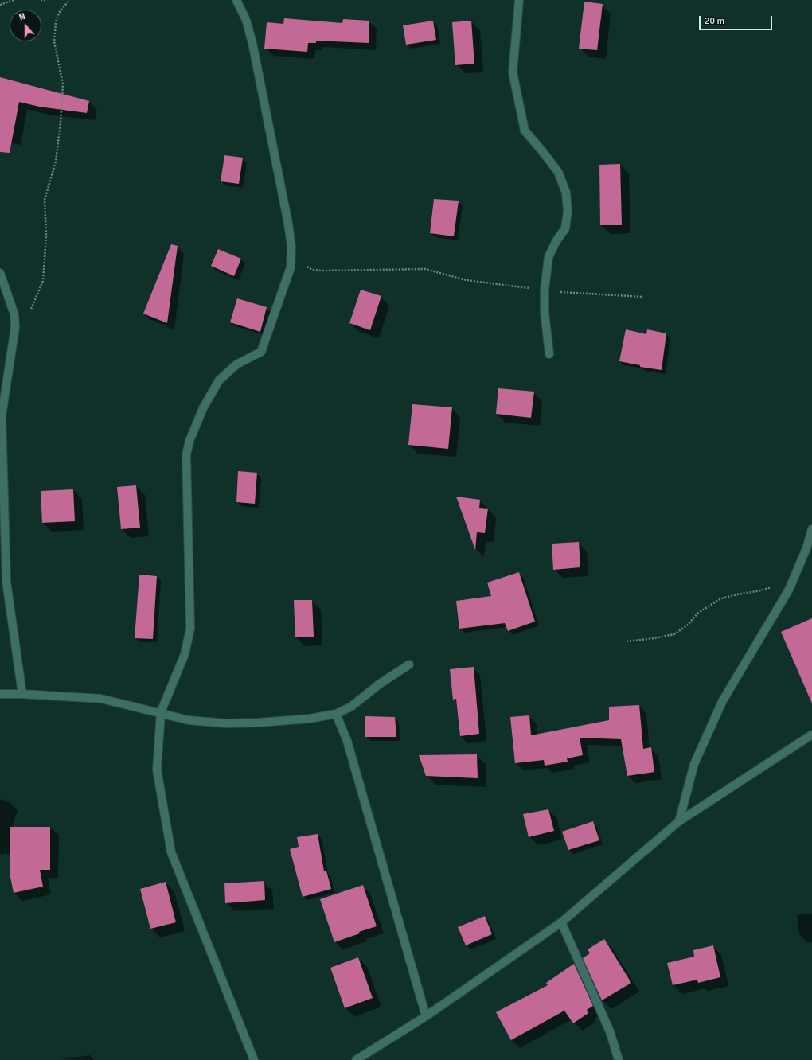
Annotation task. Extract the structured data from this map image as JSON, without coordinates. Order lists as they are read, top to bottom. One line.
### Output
{"scale_bar":"20 m","north":"top"}
